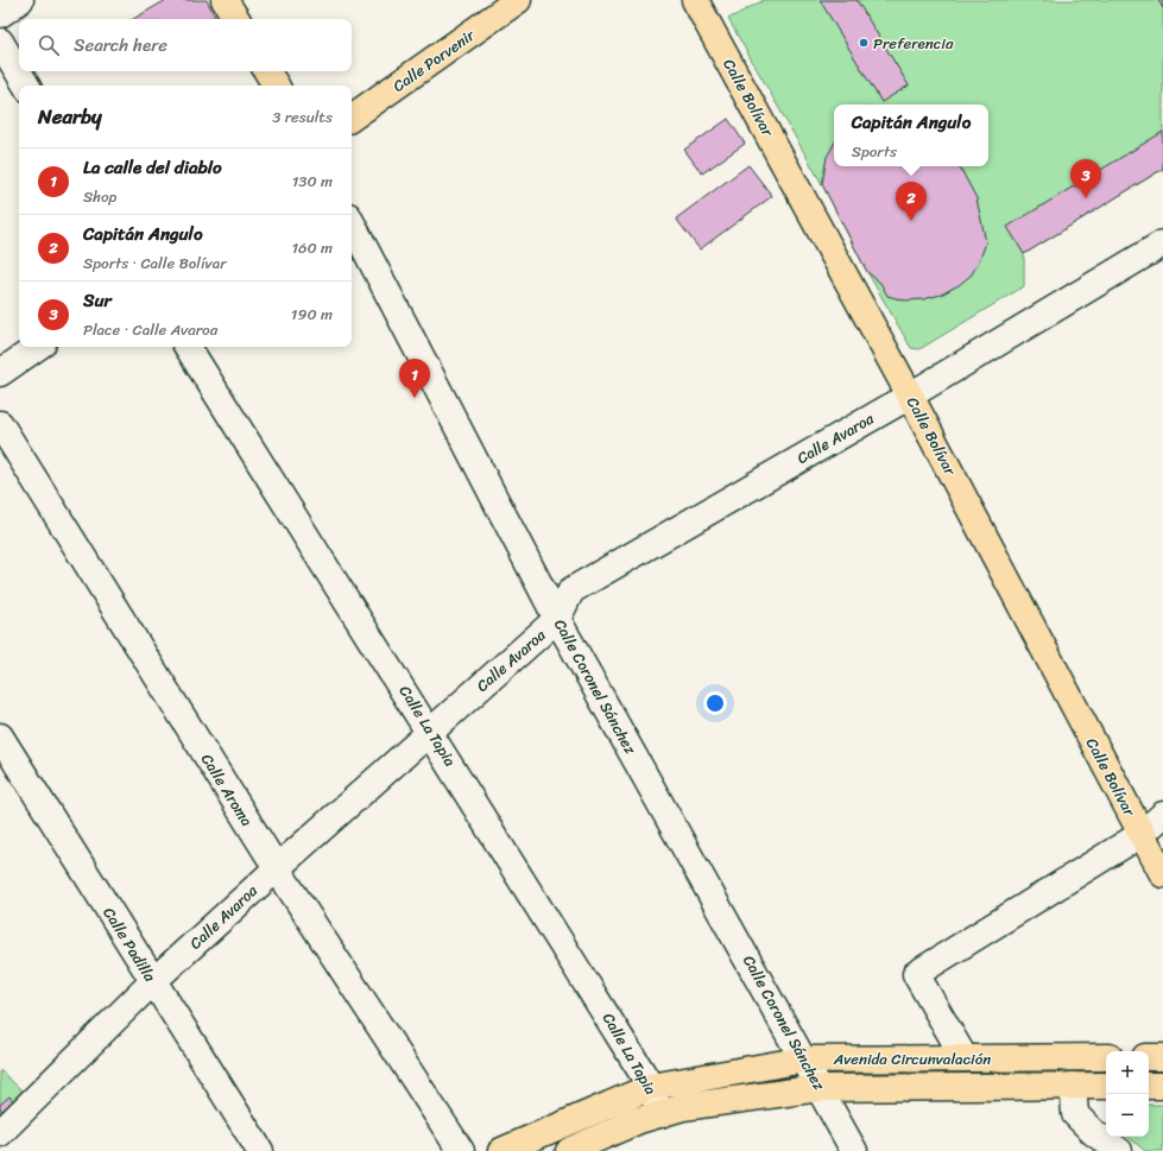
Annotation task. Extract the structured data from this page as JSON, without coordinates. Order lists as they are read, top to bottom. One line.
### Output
{"streets":{"main road":["Calle Porvenir","Calle Bolívar","Avenida Circunvalación"],"street":["Calle Avaroa","Calle Coronel Sánchez","Calle La Tapia","Calle Aroma","Calle Padilla"]},"crossings":[["Calle Bolívar","Calle Avaroa"],["Calle Avaroa","Calle Coronel Sánchez"],["Calle Avaroa","Calle La Tapia"],["Calle Avaroa","Calle Aroma"],["Calle Avaroa","Calle Padilla"],["Calle Coronel Sánchez","Avenida Circunvalación"],["Calle La Tapia","Avenida Circunvalación"]],"places":["Preferencia"],"page":{"search":"Search here","heading":["Nearby","3 results"],"popup":["Capitán Angulo","Sports"],"list":[{"mark":"1","name":"La calle del diablo","note":"Shop","value":"130 m"},{"mark":"2","name":"Capitán Angulo","note":"Sports · Calle Bolívar","value":"160 m"},{"mark":"3","name":"Sur","note":"Place · Calle Avaroa","value":"190 m"}],"pins":["3","2","1"],"map_buttons":["+","−"]}}
